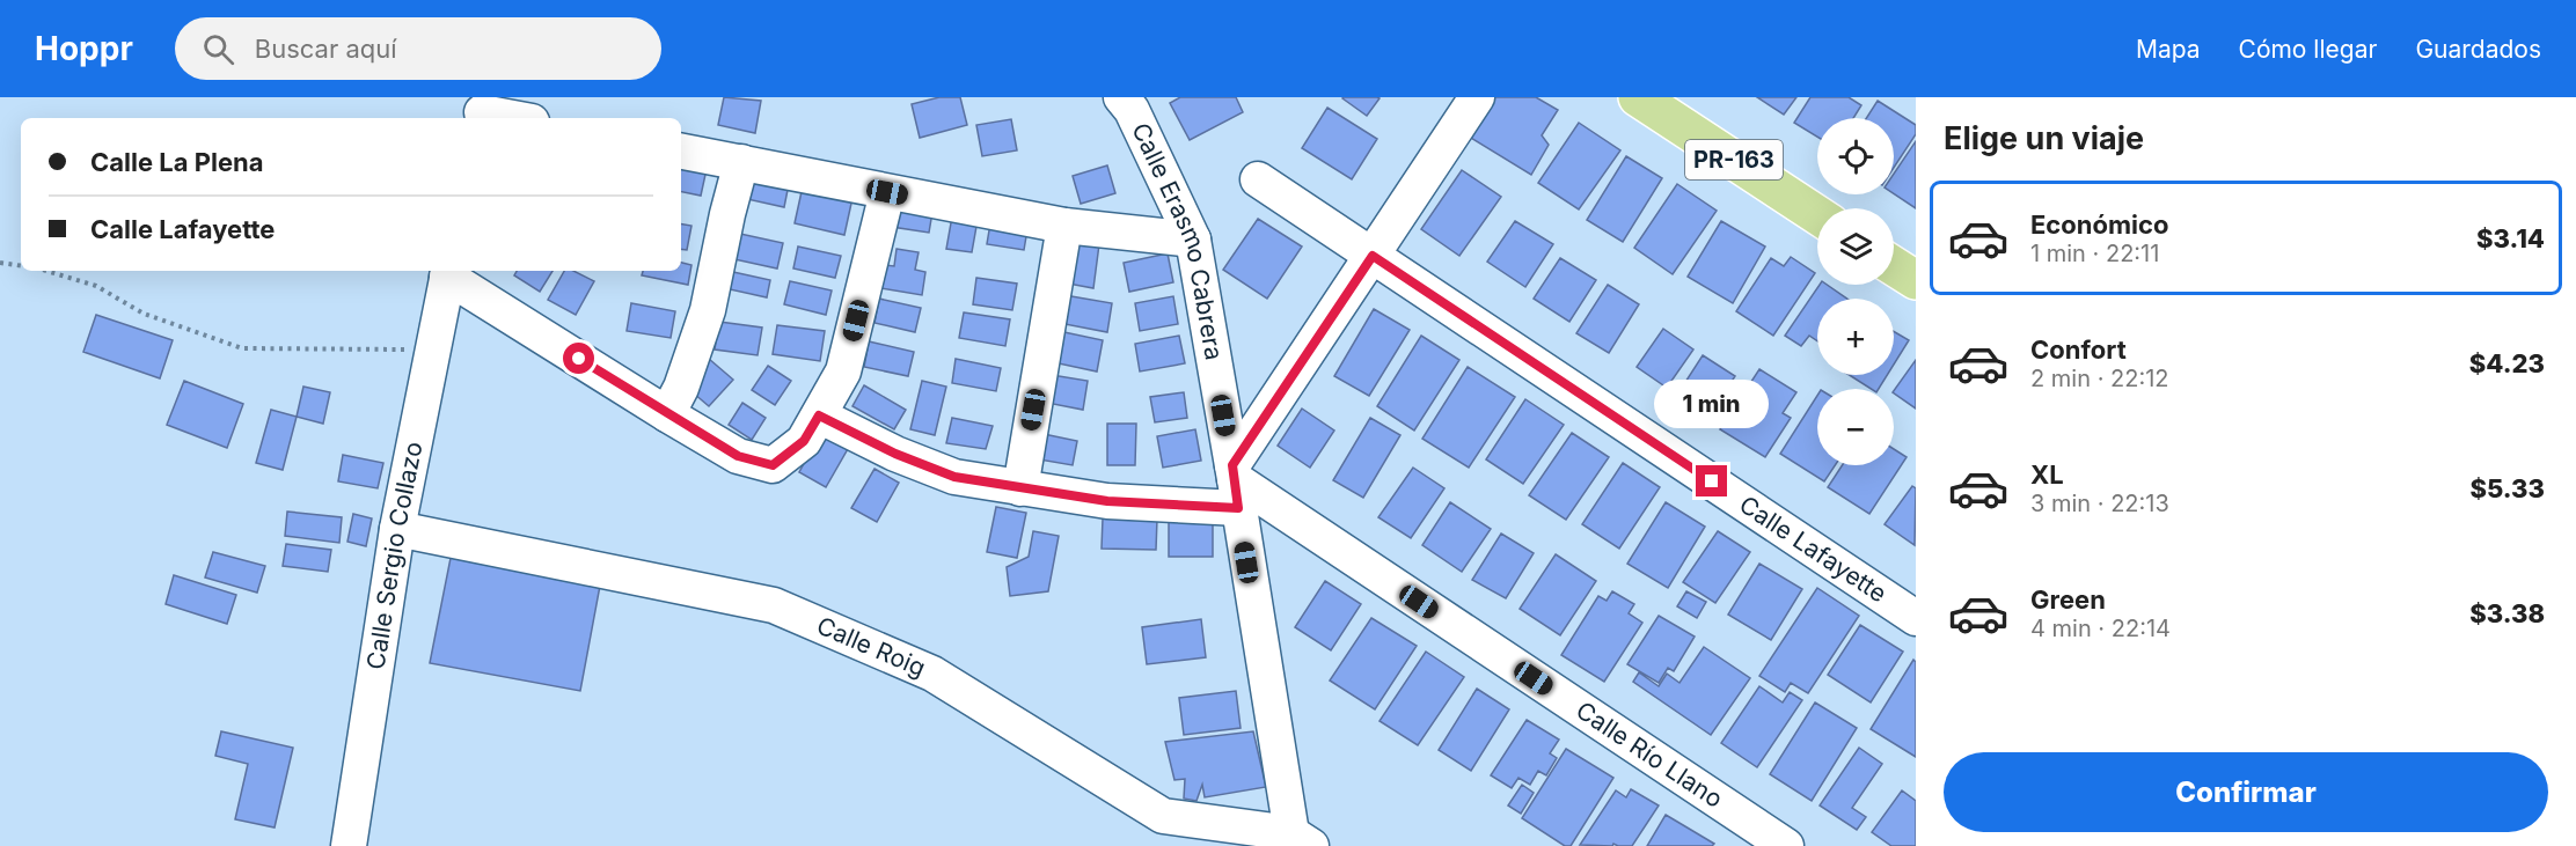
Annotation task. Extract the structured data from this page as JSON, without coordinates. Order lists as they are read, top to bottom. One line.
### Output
{"streets":{"main road":["PR-163"],"street":["Calle Erasmo Cabrera","Calle Lafayette","Calle Sergio Collazo","Calle Roig","Calle Río Llano"]},"crossings":[["Calle Erasmo Cabrera","Calle Roig"],["Calle Erasmo Cabrera","Calle Río Llano"],["Calle Sergio Collazo","Calle Roig"]],"page":{"header":"Hoppr","search":"Buscar aquí","nav":["Mapa","Cómo llegar","Guardados"],"heading":"Elige un viaje","map_buttons":["+","−"],"banner":["Calle La Plena","Calle Lafayette"],"list":[{"name":"Económico","note":"1 min · 22:11","value":"$3.14"},{"name":"Confort","note":"2 min · 22:12","value":"$4.23"},{"name":"XL","note":"3 min · 22:13","value":"$5.33"},{"name":"Green","note":"4 min · 22:14","value":"$3.38"}],"bubble":"1 min","buttons":"Confirmar"}}
